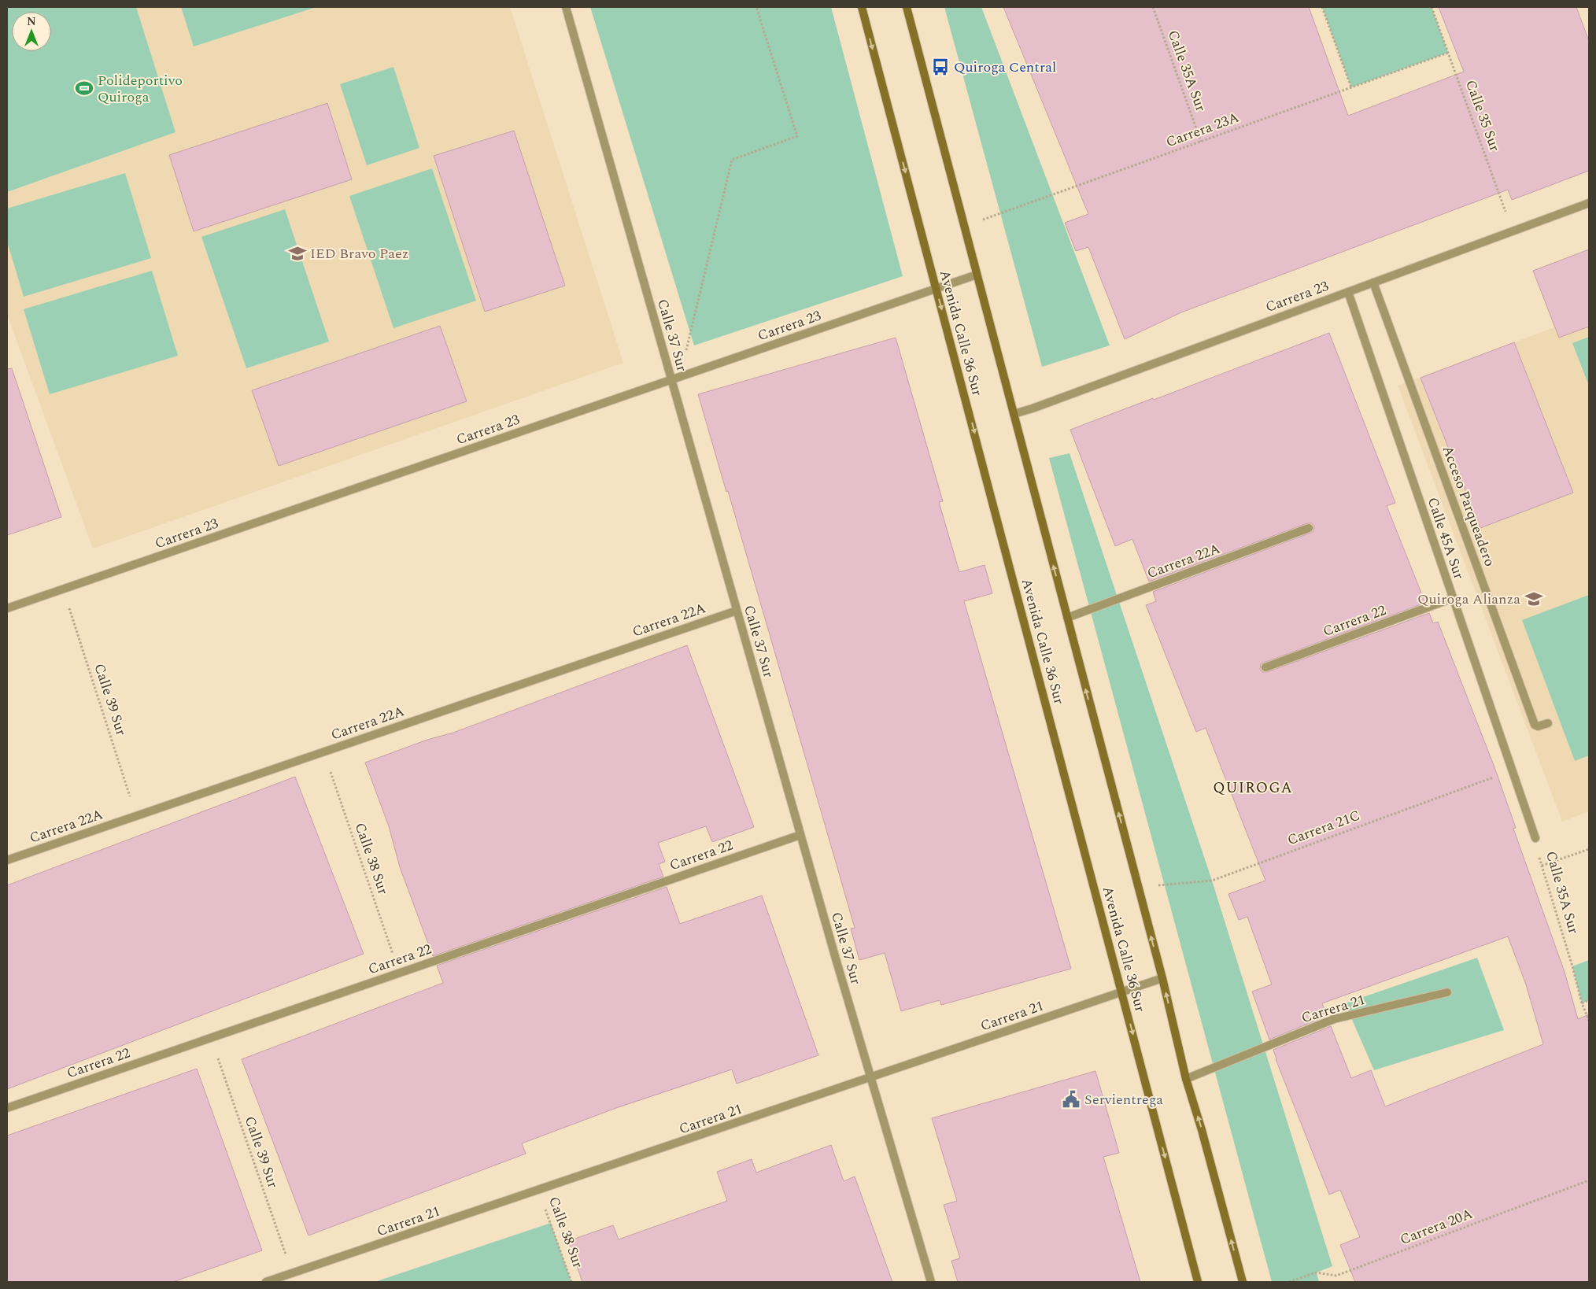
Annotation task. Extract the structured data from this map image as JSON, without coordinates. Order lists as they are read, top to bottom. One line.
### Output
{"streets":{"main road":["Avenida Calle 36 Sur"],"street":["Carrera 23","Calle 37 Sur","Acceso Parqueadero","Calle 45A Sur","Carrera 22A","Carrera 22","Carrera 21"],"path":["Calle 35A Sur","Calle 35 Sur","Carrera 23A","Calle 39 Sur","Carrera 21C","Calle 38 Sur","Carrera 20A"]},"crossings":[["Calle 35A Sur","Carrera 23A"],["Calle 35A Sur","Calle 45A Sur"],["Calle 35 Sur","Carrera 23A"],["Calle 35 Sur","Carrera 23"],["Carrera 23A","Avenida Calle 36 Sur"],["Carrera 23","Avenida Calle 36 Sur"],["Carrera 23","Calle 37 Sur"],["Carrera 23","Acceso Parqueadero"],["Carrera 23","Calle 45A Sur"],["Carrera 23","Calle 39 Sur"],["Avenida Calle 36 Sur","Carrera 22A"],["Avenida Calle 36 Sur","Carrera 21C"],["Avenida Calle 36 Sur","Carrera 21"],["Calle 37 Sur","Carrera 22A"],["Calle 37 Sur","Carrera 22"],["Calle 37 Sur","Carrera 21"],["Calle 45A Sur","Carrera 22"],["Calle 45A Sur","Carrera 21C"],["Carrera 22A","Calle 39 Sur"],["Carrera 22A","Calle 38 Sur"],["Carrera 22","Calle 39 Sur"],["Carrera 22","Calle 38 Sur"],["Calle 39 Sur","Carrera 21"],["Calle 38 Sur","Carrera 21"]],"districts":["QUIROGA"],"places":{"bus stop":["Quiroga Central"],"sports":["Polideportivo Quiroga"],"school or university":["IED Bravo Paez","Quiroga Alianza"],"public building":["Servientrega"]},"north":"top"}
